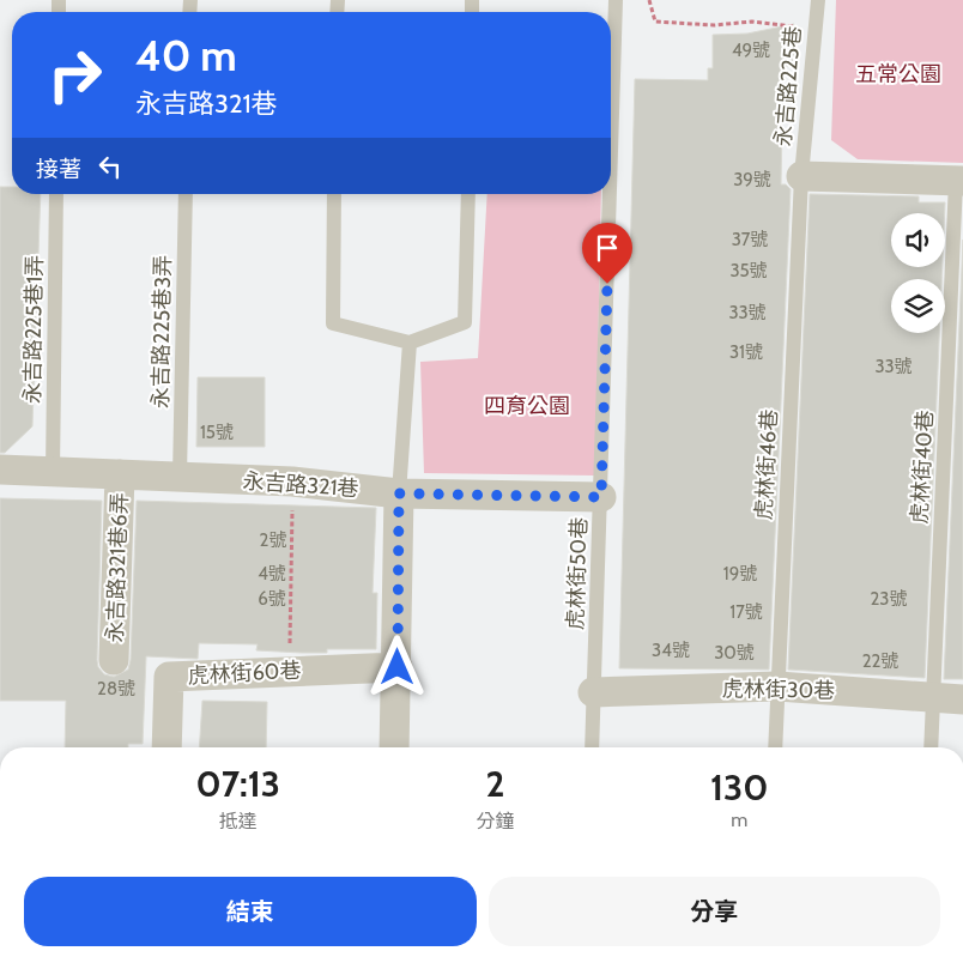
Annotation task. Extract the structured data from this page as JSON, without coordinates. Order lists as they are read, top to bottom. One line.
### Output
{"streets":{"street":["永吉路321巷","永吉路321巷6弄","虎林街60巷","虎林街30巷"],"lane":["永吉路225巷","永吉路225巷1弄","永吉路225巷3弄","虎林街46巷","虎林街40巷","虎林街50巷"]},"crossings":[["永吉路225巷","虎林街46巷"],["永吉路225巷1弄","永吉路321巷"],["永吉路225巷3弄","永吉路321巷"],["虎林街46巷","虎林街30巷"],["虎林街40巷","虎林街30巷"],["永吉路321巷","永吉路321巷6弄"],["永吉路321巷","虎林街50巷"],["虎林街50巷","虎林街30巷"]],"parks":["五常公園","四育公園"],"house_numbers":["49號","39號","37號","35號","33號","31號","33號","15號","2號","4號","19號","6號","23號","17號","34號","30號","22號","28號"],"page":{"turn":["40 m","永吉路321巷"],"then":"接著","eta":["07:13","抵達","2","分鐘","130","m"],"buttons":["結束","分享"]}}
